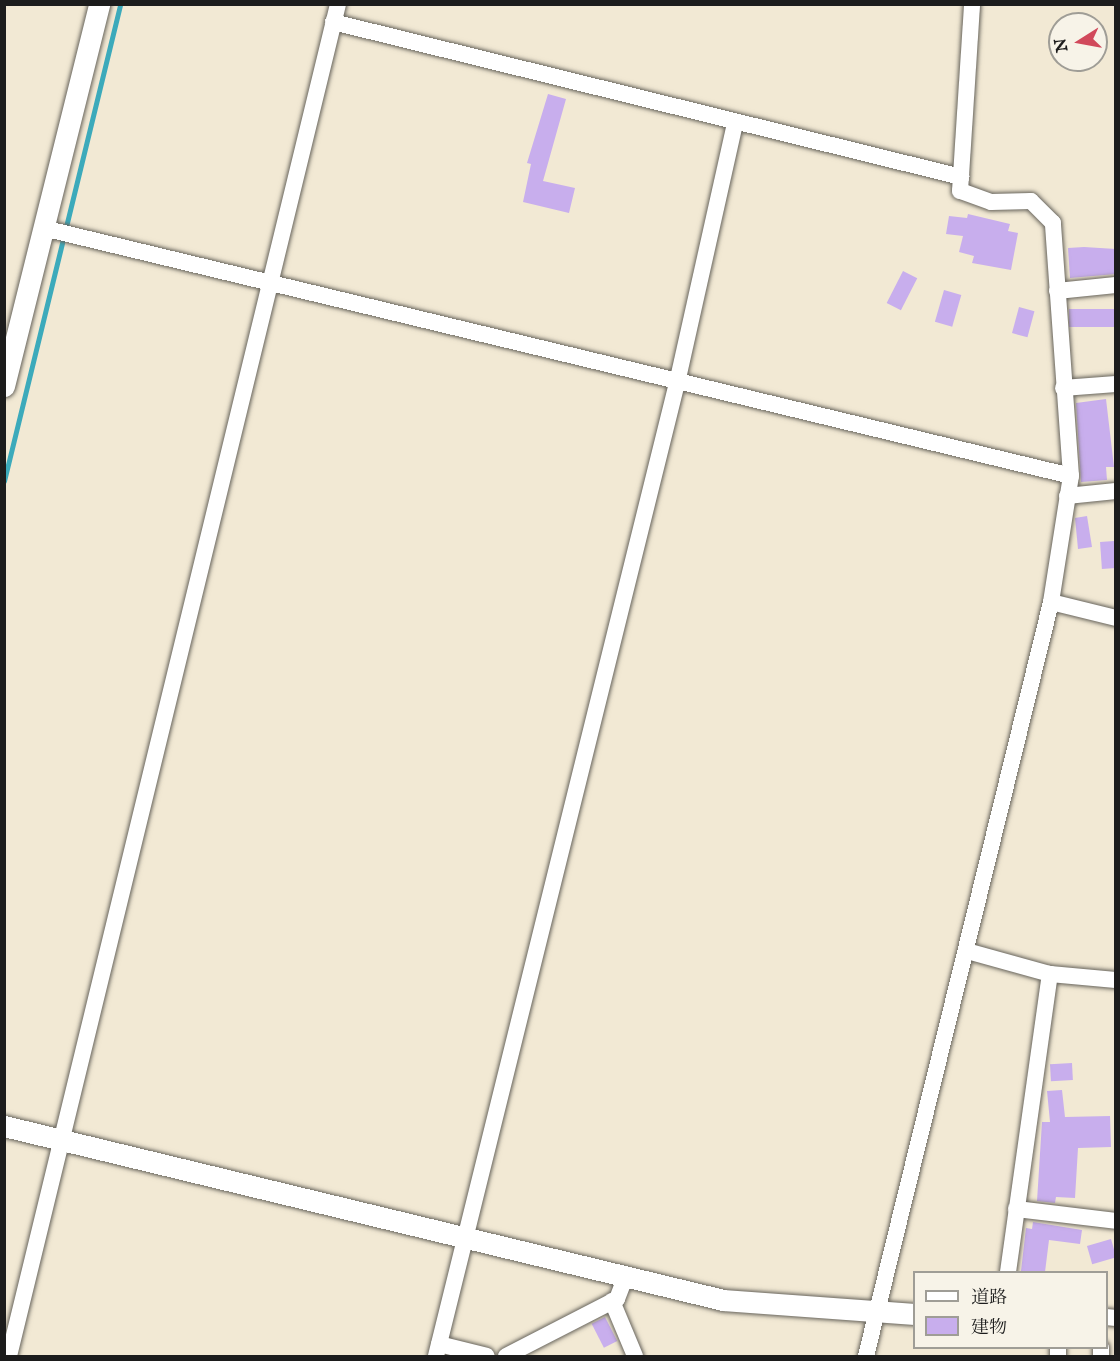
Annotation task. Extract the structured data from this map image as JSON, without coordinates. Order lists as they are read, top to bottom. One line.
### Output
{"legend":["道路","建物"],"north":"left"}
